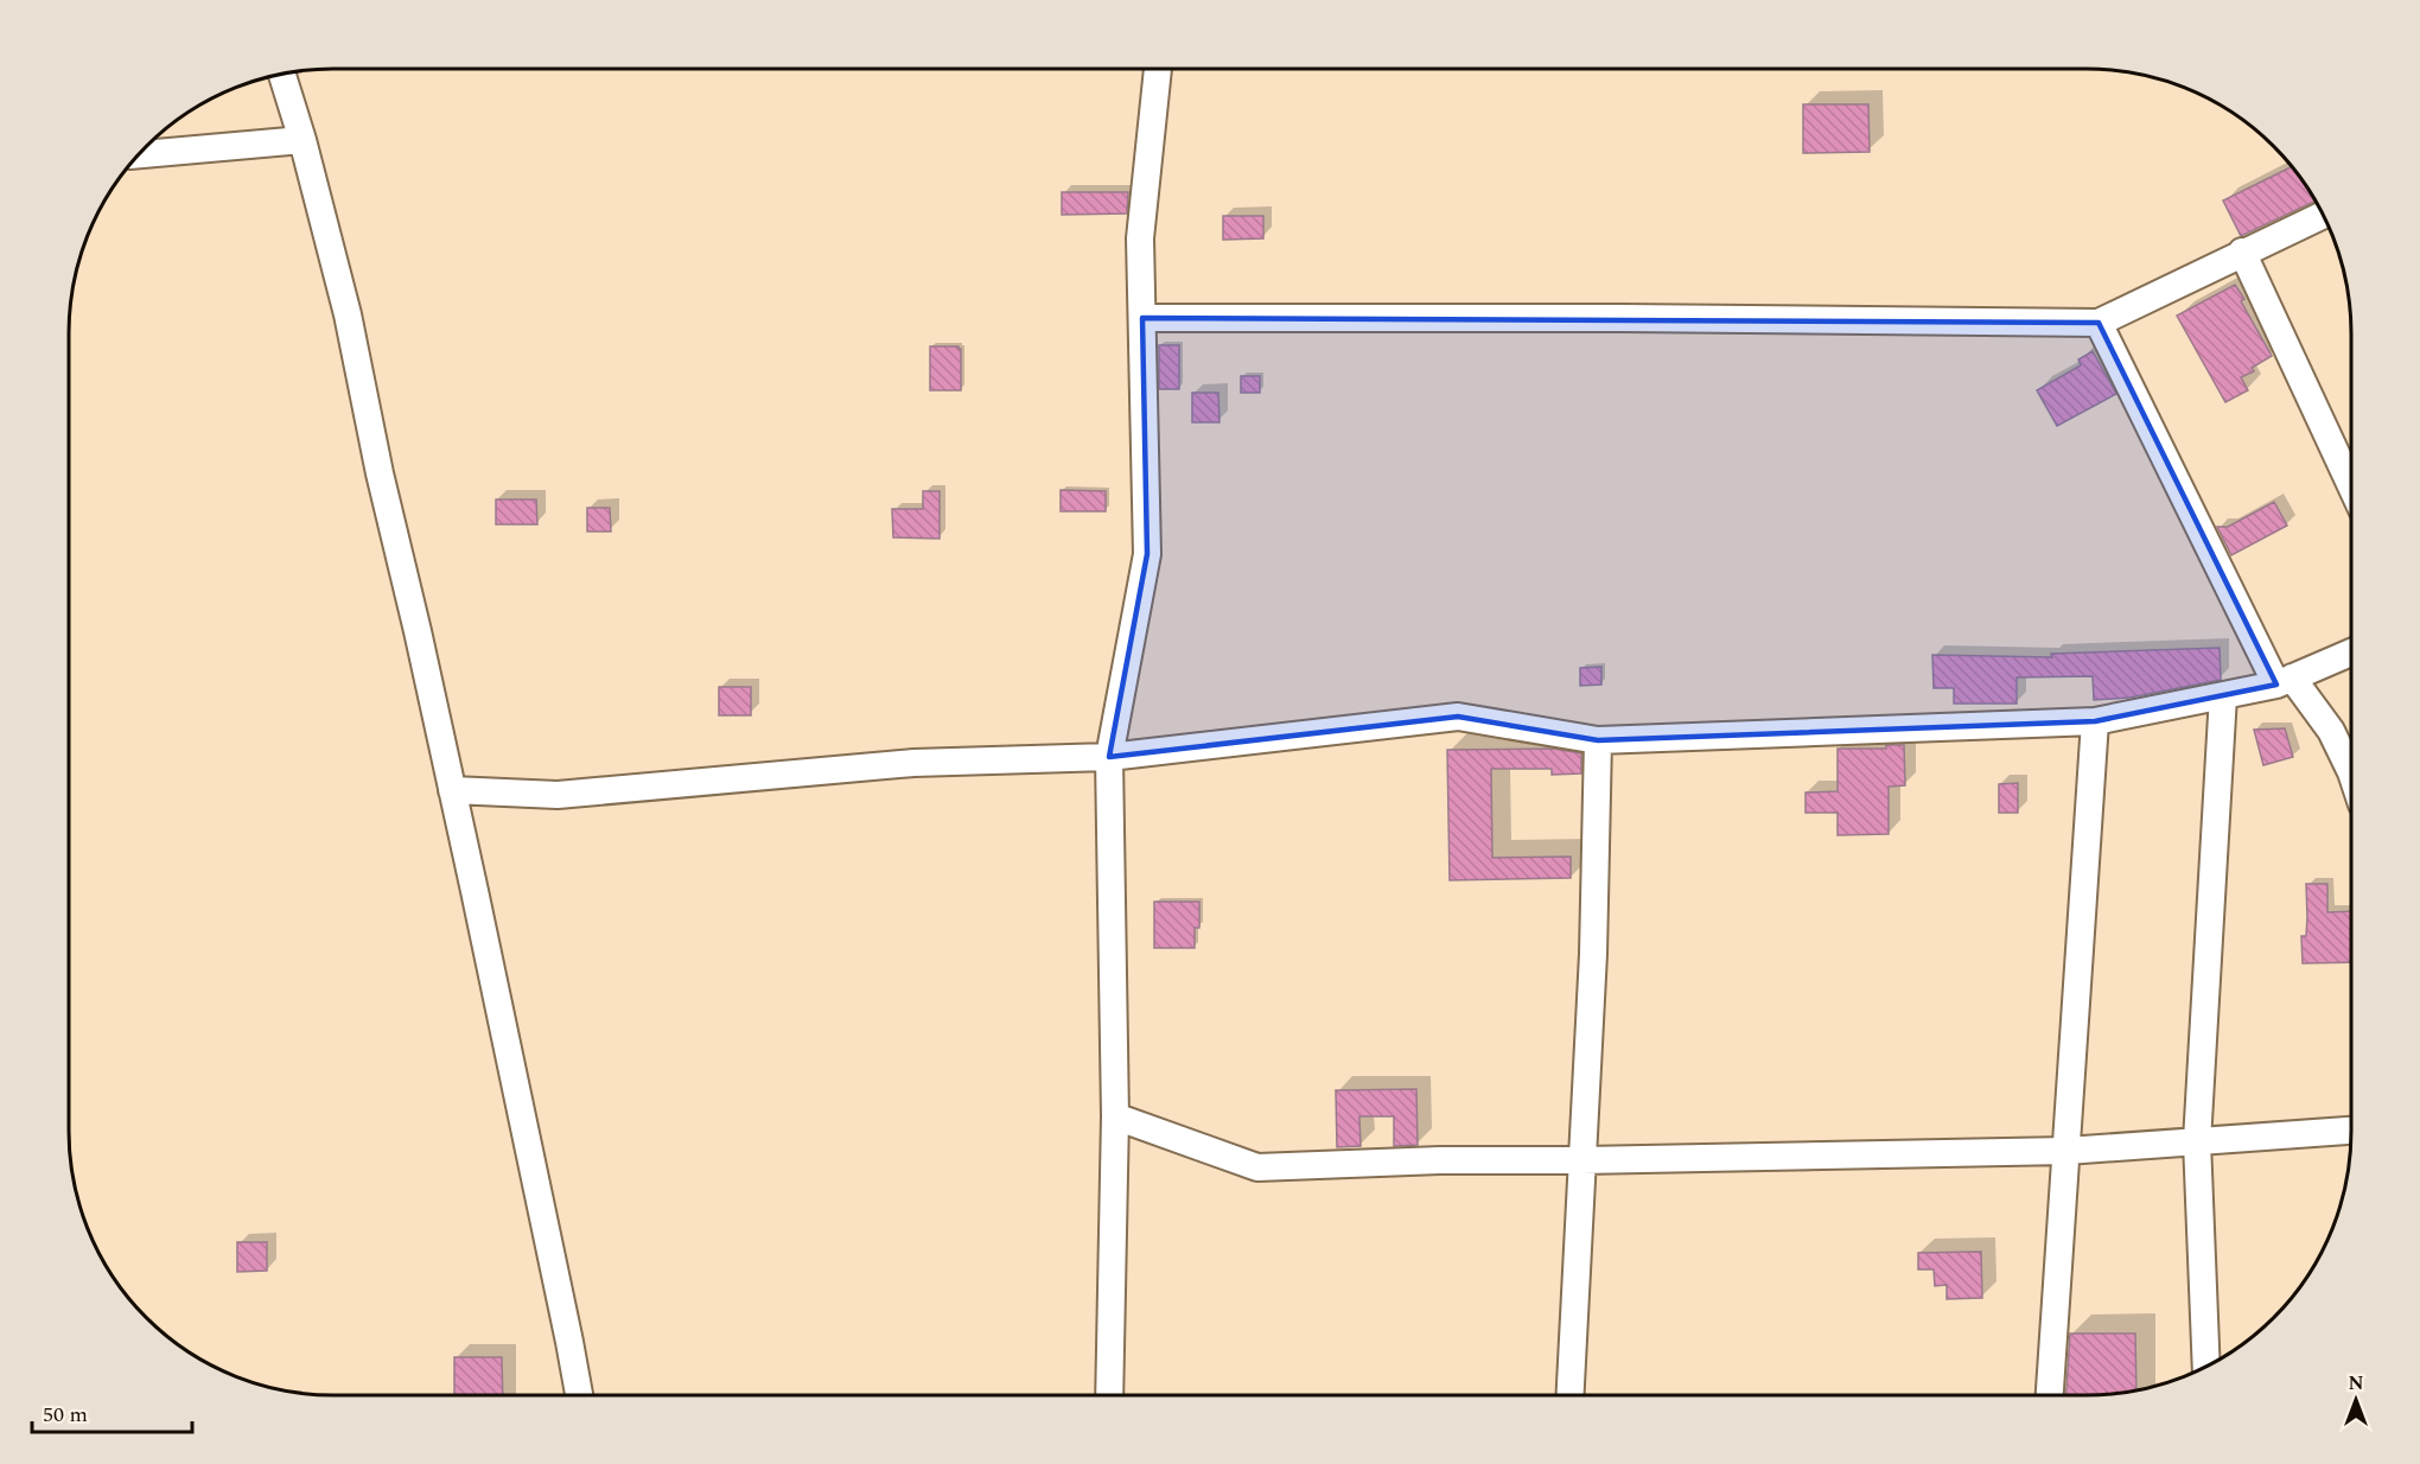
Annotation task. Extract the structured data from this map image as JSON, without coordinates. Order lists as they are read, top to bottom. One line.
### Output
{"scale_bar":"50 m","north":"top"}
